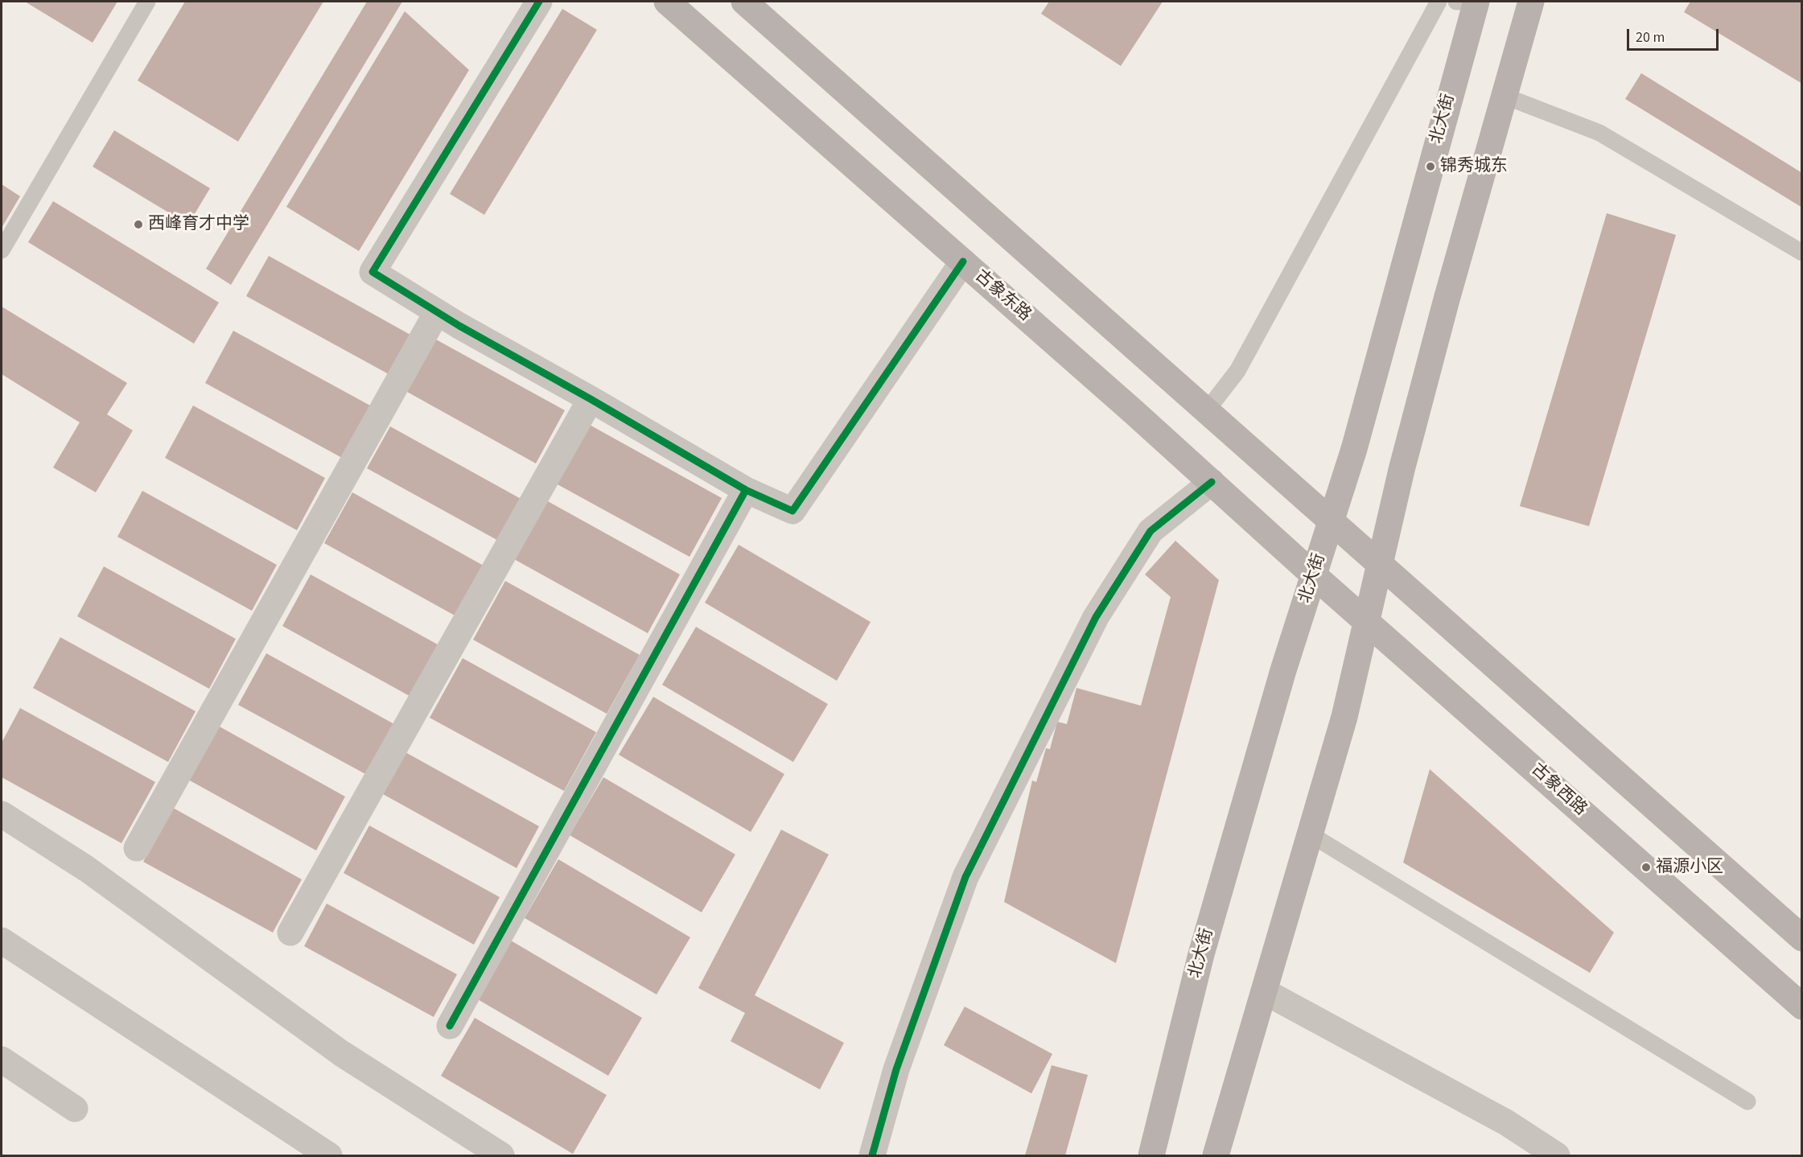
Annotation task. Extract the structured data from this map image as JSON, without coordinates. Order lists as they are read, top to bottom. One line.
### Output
{"streets":{"main road":["北大街","古象东路","古象西路"]},"crossings":[["北大街","古象东路"],["北大街","古象西路"],["古象东路","古象西路"]],"places":["锦秀城东","西峰育才中学","福源小区"],"scale_bar":"20 m"}
